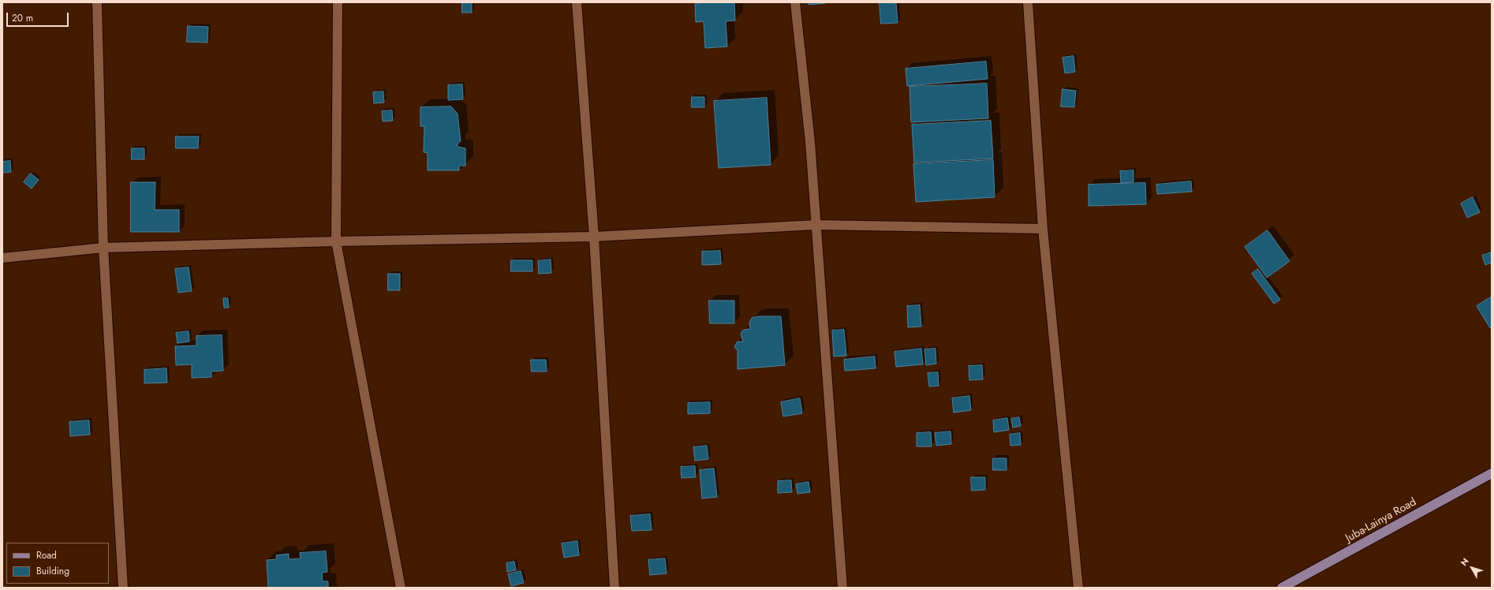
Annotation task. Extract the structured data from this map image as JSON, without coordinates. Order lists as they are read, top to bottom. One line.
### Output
{"streets":{"main road":["Juba-Lainya Road"]},"legend":["Road","Building"],"scale_bar":"20 m","north":"top left"}
